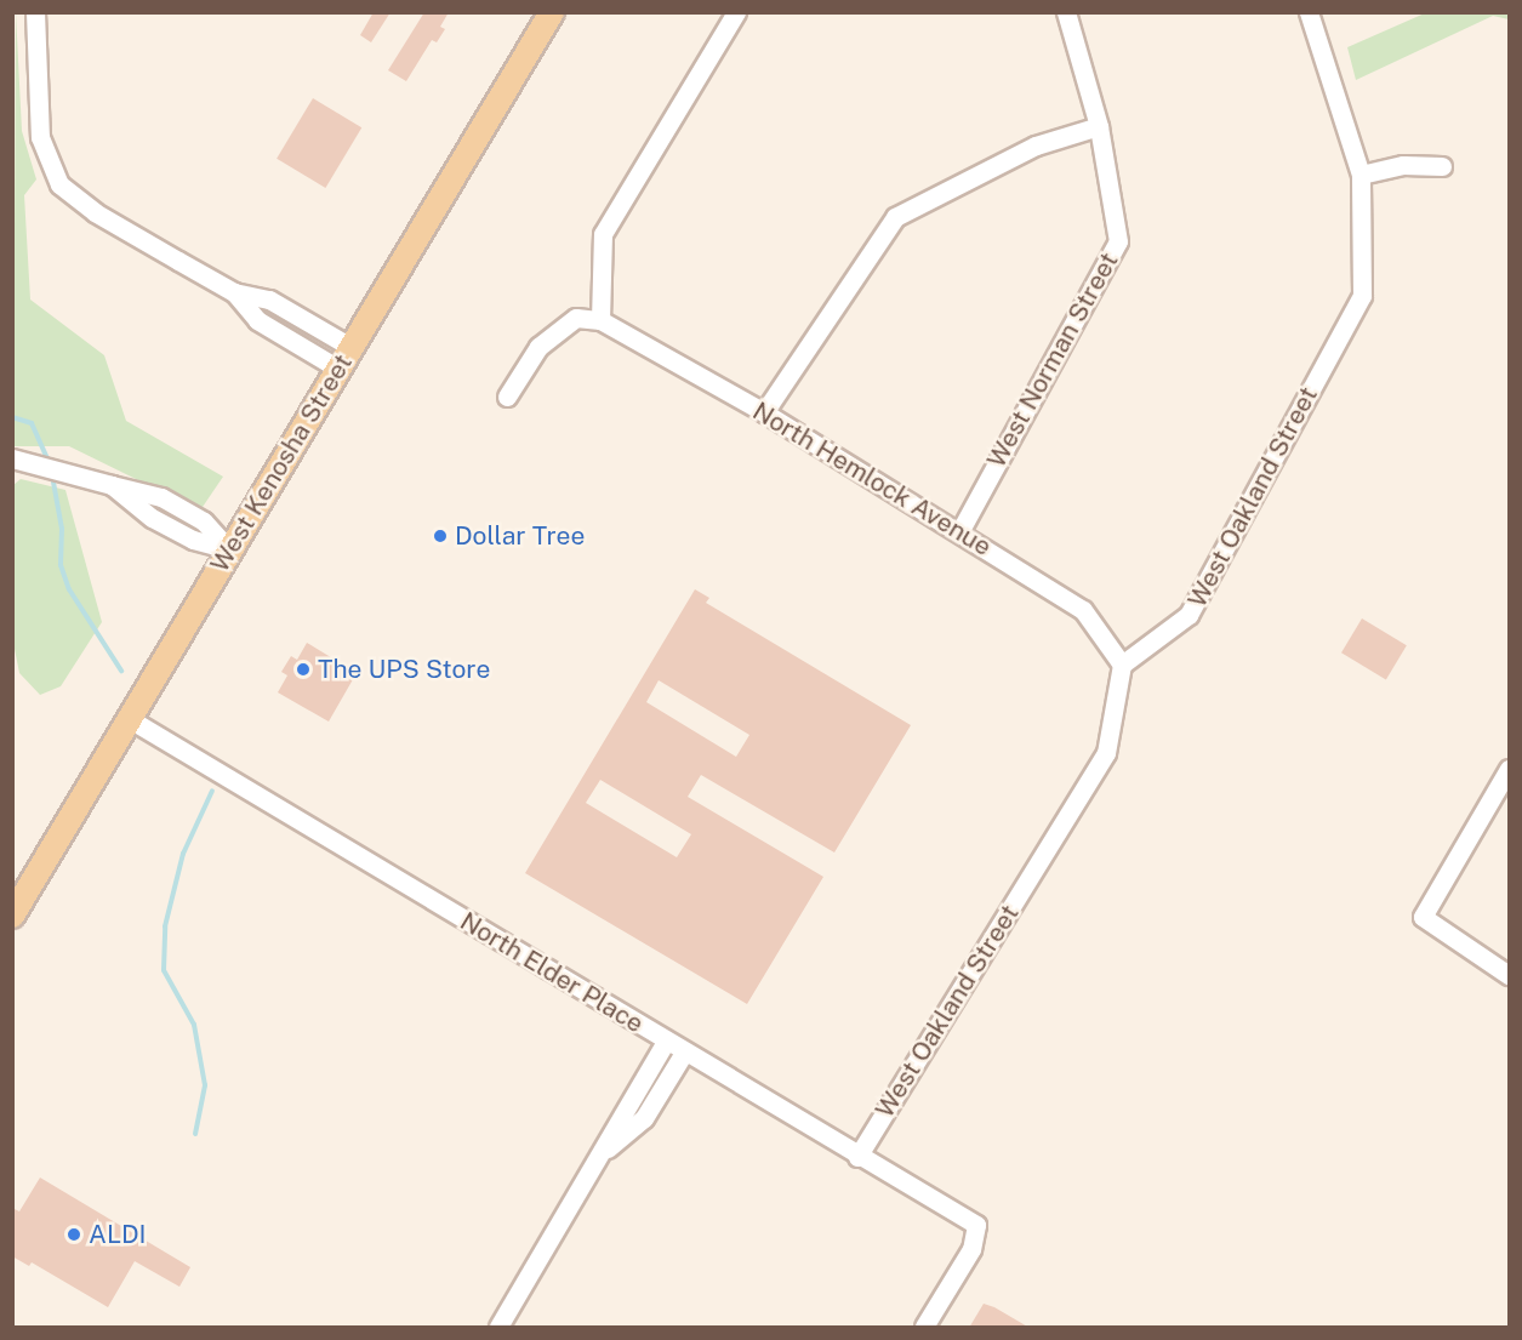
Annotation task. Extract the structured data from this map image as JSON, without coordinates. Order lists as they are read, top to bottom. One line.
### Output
{"streets":{"main road":["West Kenosha Street"],"street":["West Norman Street","North Hemlock Avenue","West Oakland Street","North Elder Place"]},"crossings":[["West Norman Street","North Hemlock Avenue"],["West Kenosha Street","North Elder Place"],["North Hemlock Avenue","West Oakland Street"],["West Oakland Street","North Elder Place"]],"places":["Dollar Tree","The UPS Store","ALDI"]}
